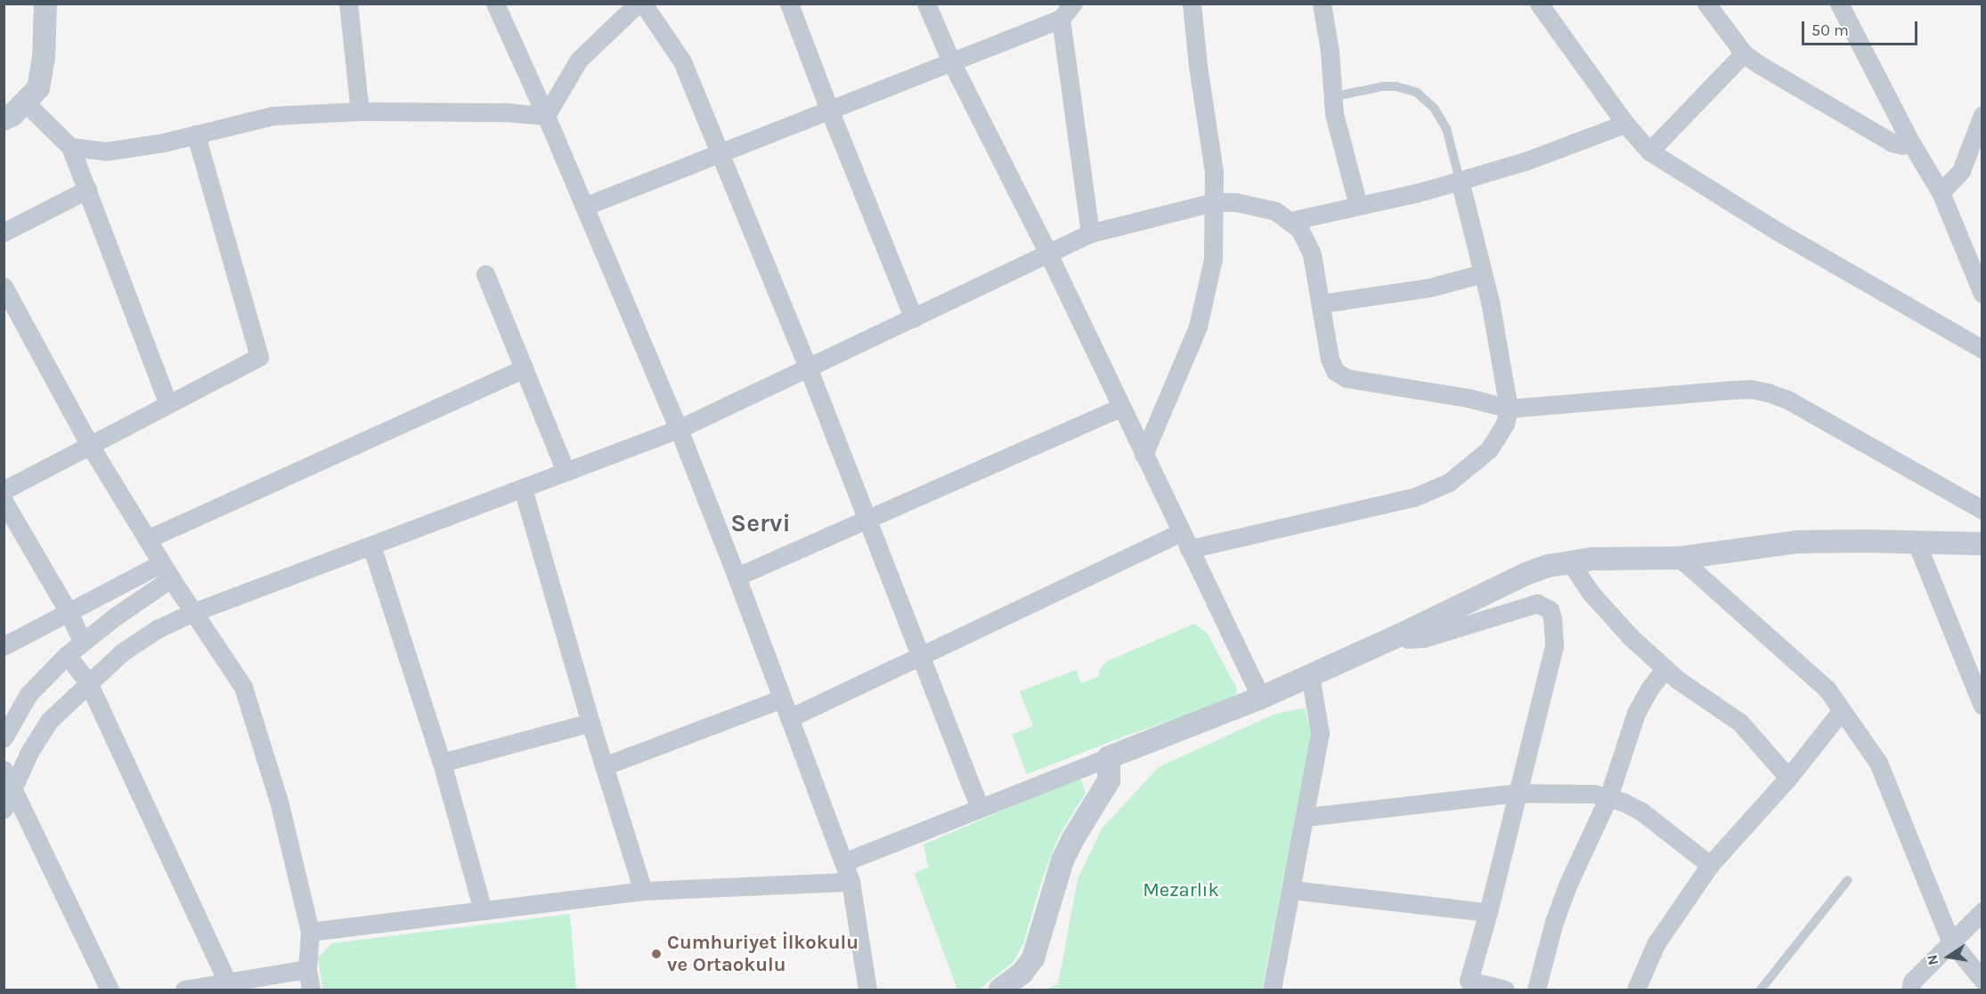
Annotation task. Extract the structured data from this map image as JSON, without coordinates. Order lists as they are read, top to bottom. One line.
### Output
{"districts":["Servi"],"parks":["Mezarlık"],"places":["Cumhuriyet İlkokulu ve Ortaokulu"],"scale_bar":"50 m","north":"left"}
